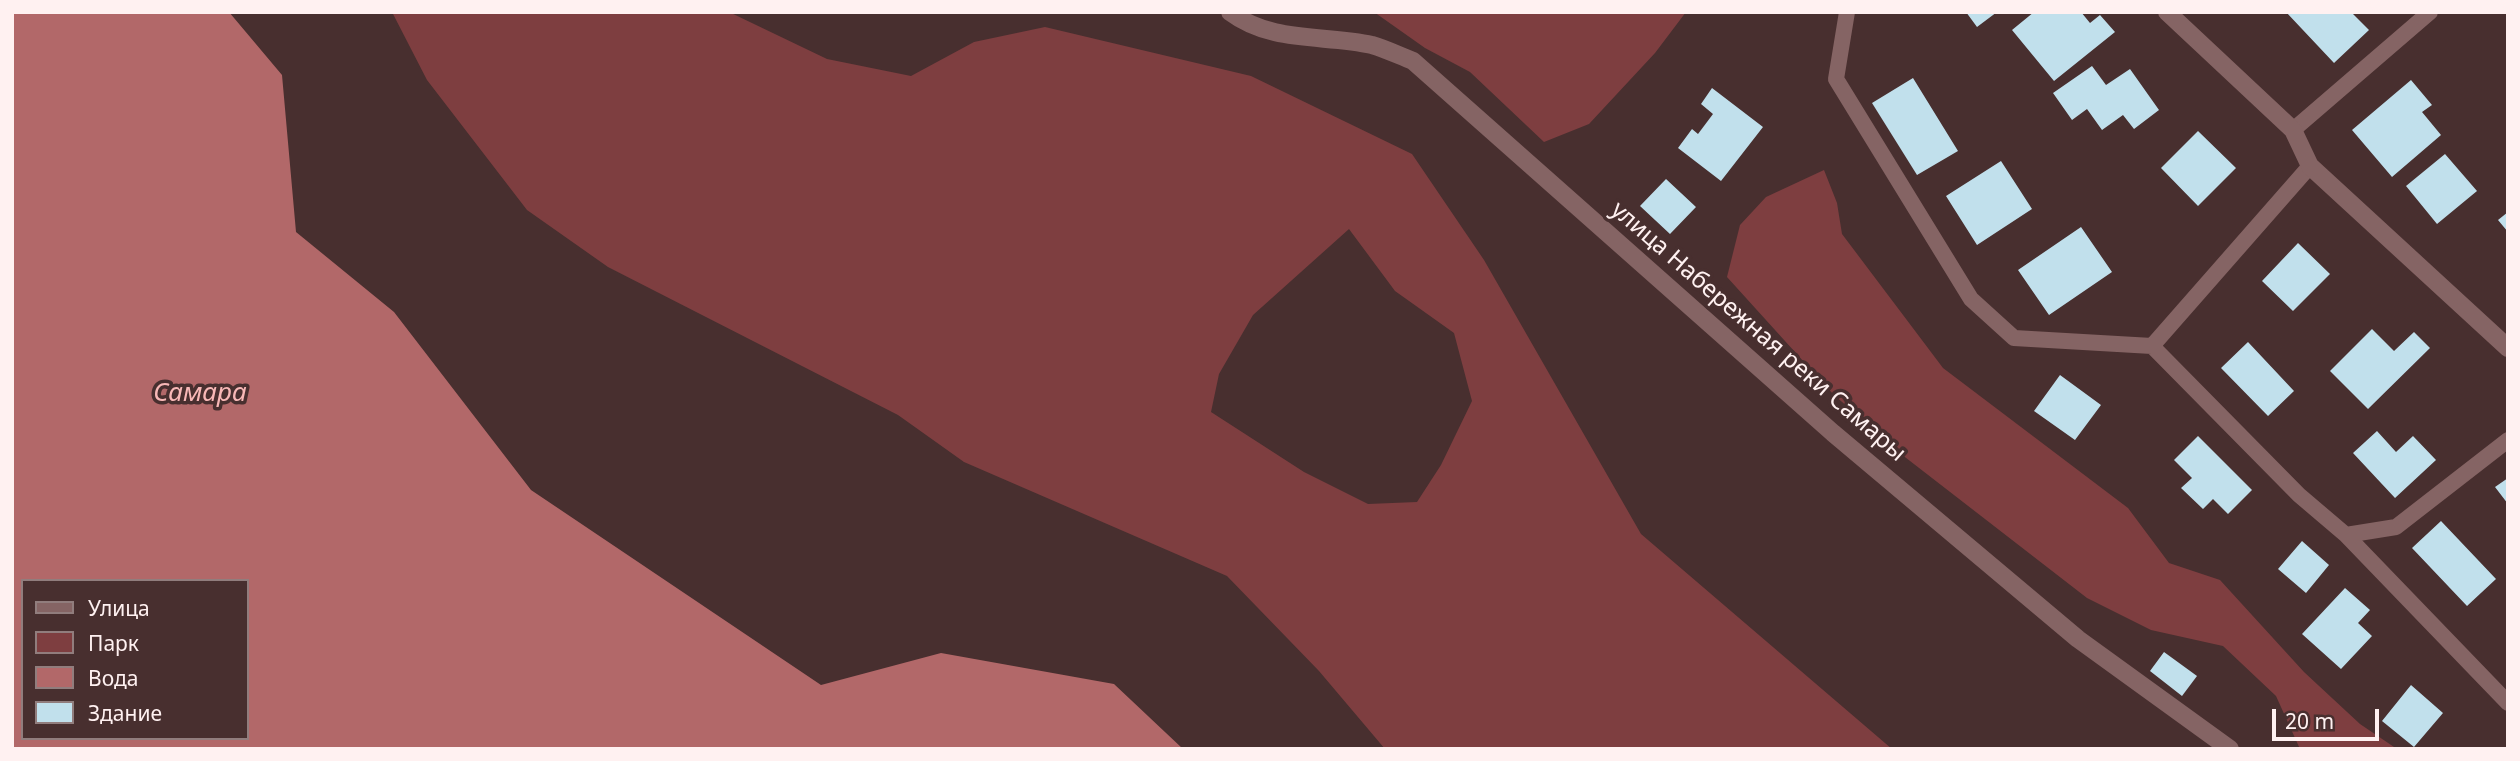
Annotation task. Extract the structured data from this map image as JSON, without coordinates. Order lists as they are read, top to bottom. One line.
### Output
{"streets":{"street":["улица Набережная реки Самары"]},"water":["Самара"],"legend":["Улица","Парк","Вода","Здание"],"scale_bar":"20 m"}
